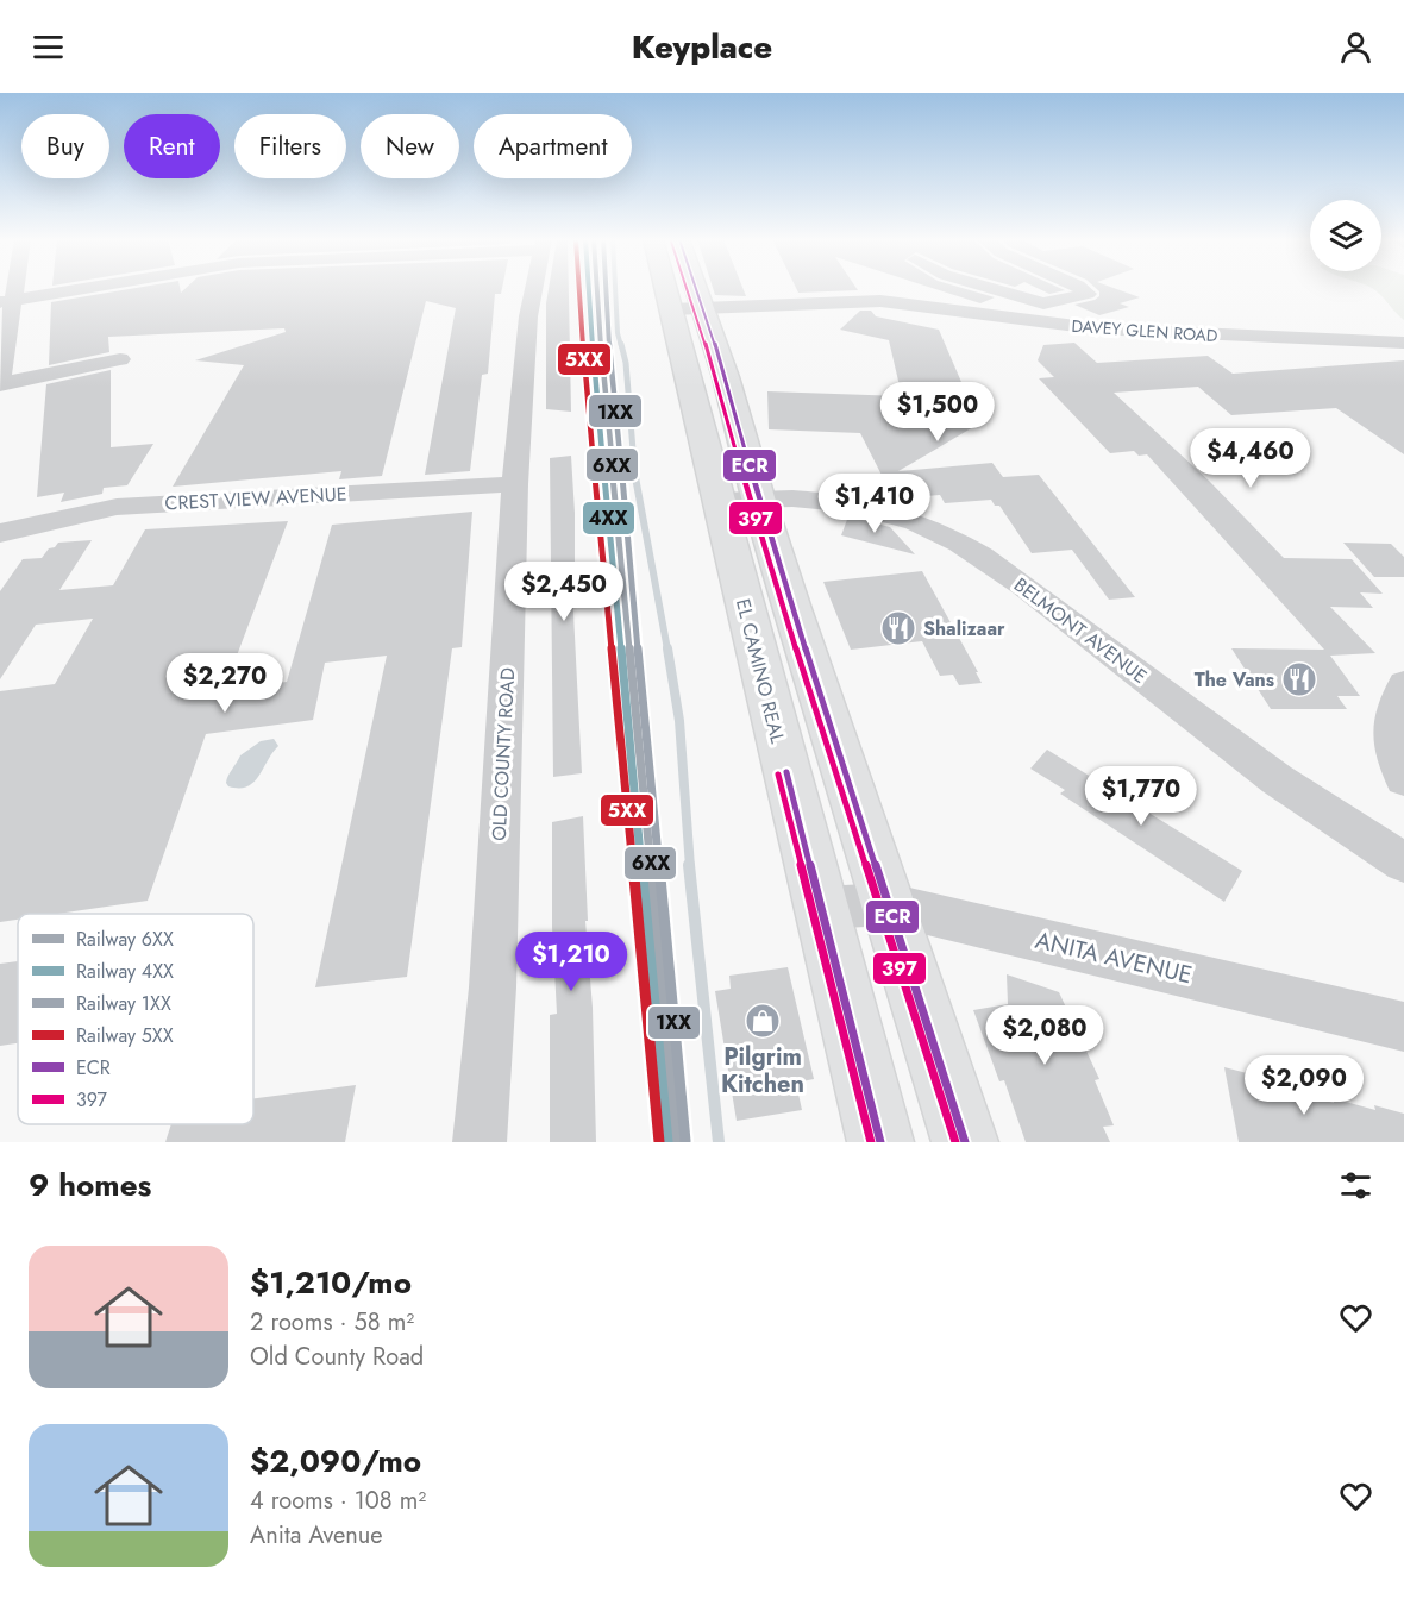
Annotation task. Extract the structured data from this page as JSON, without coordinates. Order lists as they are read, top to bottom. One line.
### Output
{"streets":{"main road":["EL CAMINO REAL"],"street":["DAVEY GLEN ROAD","CREST VIEW AVENUE","BELMONT AVENUE","OLD COUNTY ROAD","ANITA AVENUE"]},"crossings":[["DAVEY GLEN ROAD","EL CAMINO REAL"],["CREST VIEW AVENUE","OLD COUNTY ROAD"],["BELMONT AVENUE","EL CAMINO REAL"],["EL CAMINO REAL","ANITA AVENUE"]],"places":{"restaurant":["Shalizaar","The Vans"],"shop":["Pilgrim Kitchen"]},"lines":["rail line 6XX","rail line 4XX","rail line 1XX","rail line 5XX","transit line ECR","transit line 397"],"legend":["Railway 6XX","Railway 4XX","Railway 1XX","Railway 5XX","ECR","397"],"page":{"header":"Keyplace","chip":["Buy","Rent","Filters","New","Apartment"],"price":["$1,500","$4,460","$1,410","$2,450","$2,270","$1,770","$1,210","$2,080","$2,090"],"heading":"9 homes","list":[{"name":"$1,210/mo","note":"2 rooms · 58 m² · Old County Road"},{"name":"$2,090/mo","note":"4 rooms · 108 m² · Anita Avenue"}]}}
